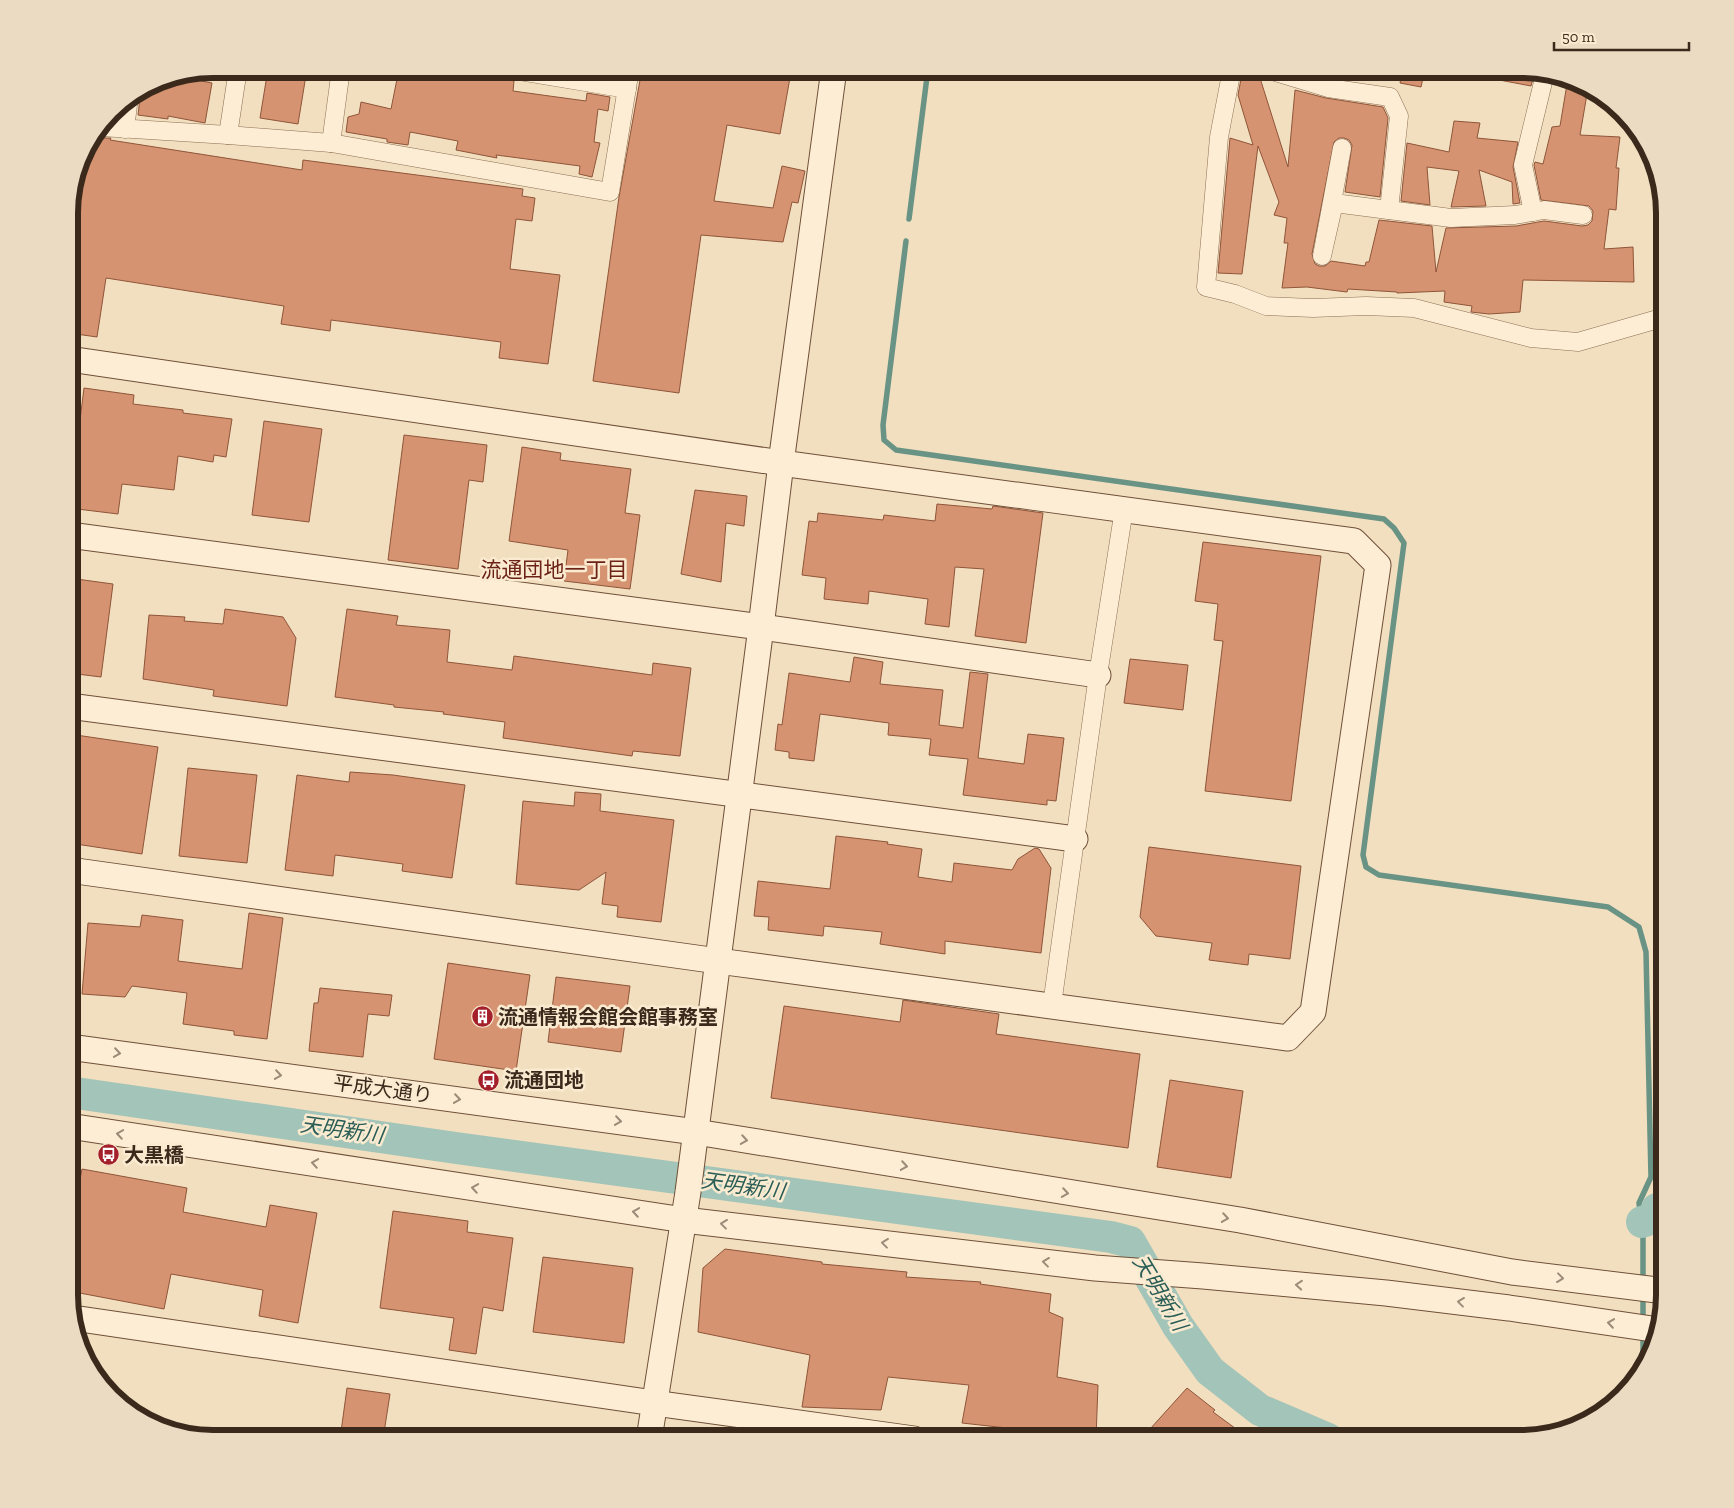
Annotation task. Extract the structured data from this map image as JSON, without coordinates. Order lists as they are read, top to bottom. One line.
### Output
{"streets":{"street":["平成大通り"]},"districts":["流通団地一丁目"],"water":["天明新川"],"places":{"building":["流通情報会館会館事務室"],"bus stop":["流通団地","大黒橋"]},"scale_bar":"50 m"}
